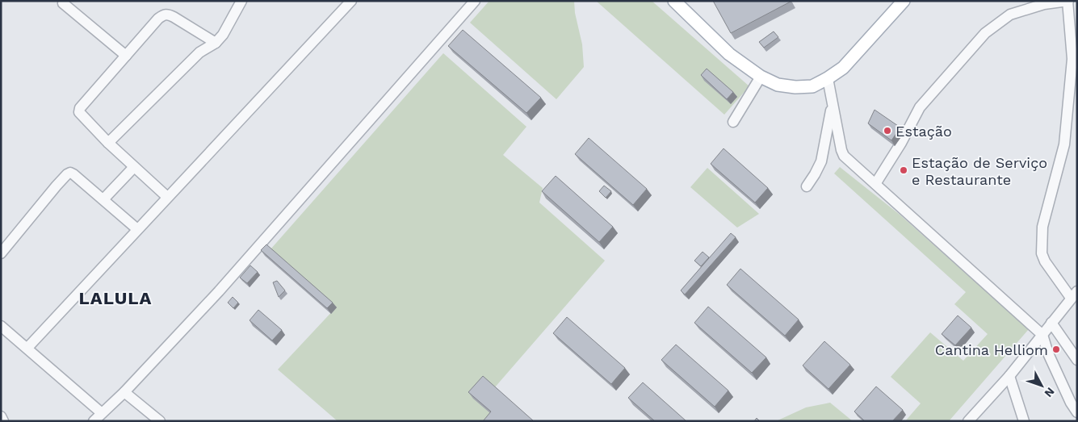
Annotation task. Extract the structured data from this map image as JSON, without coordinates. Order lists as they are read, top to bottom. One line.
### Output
{"districts":["LALULA"],"places":["Estação","Estação de Serviço e Restaurante","Cantina Helliom"],"north":"bottom right"}
